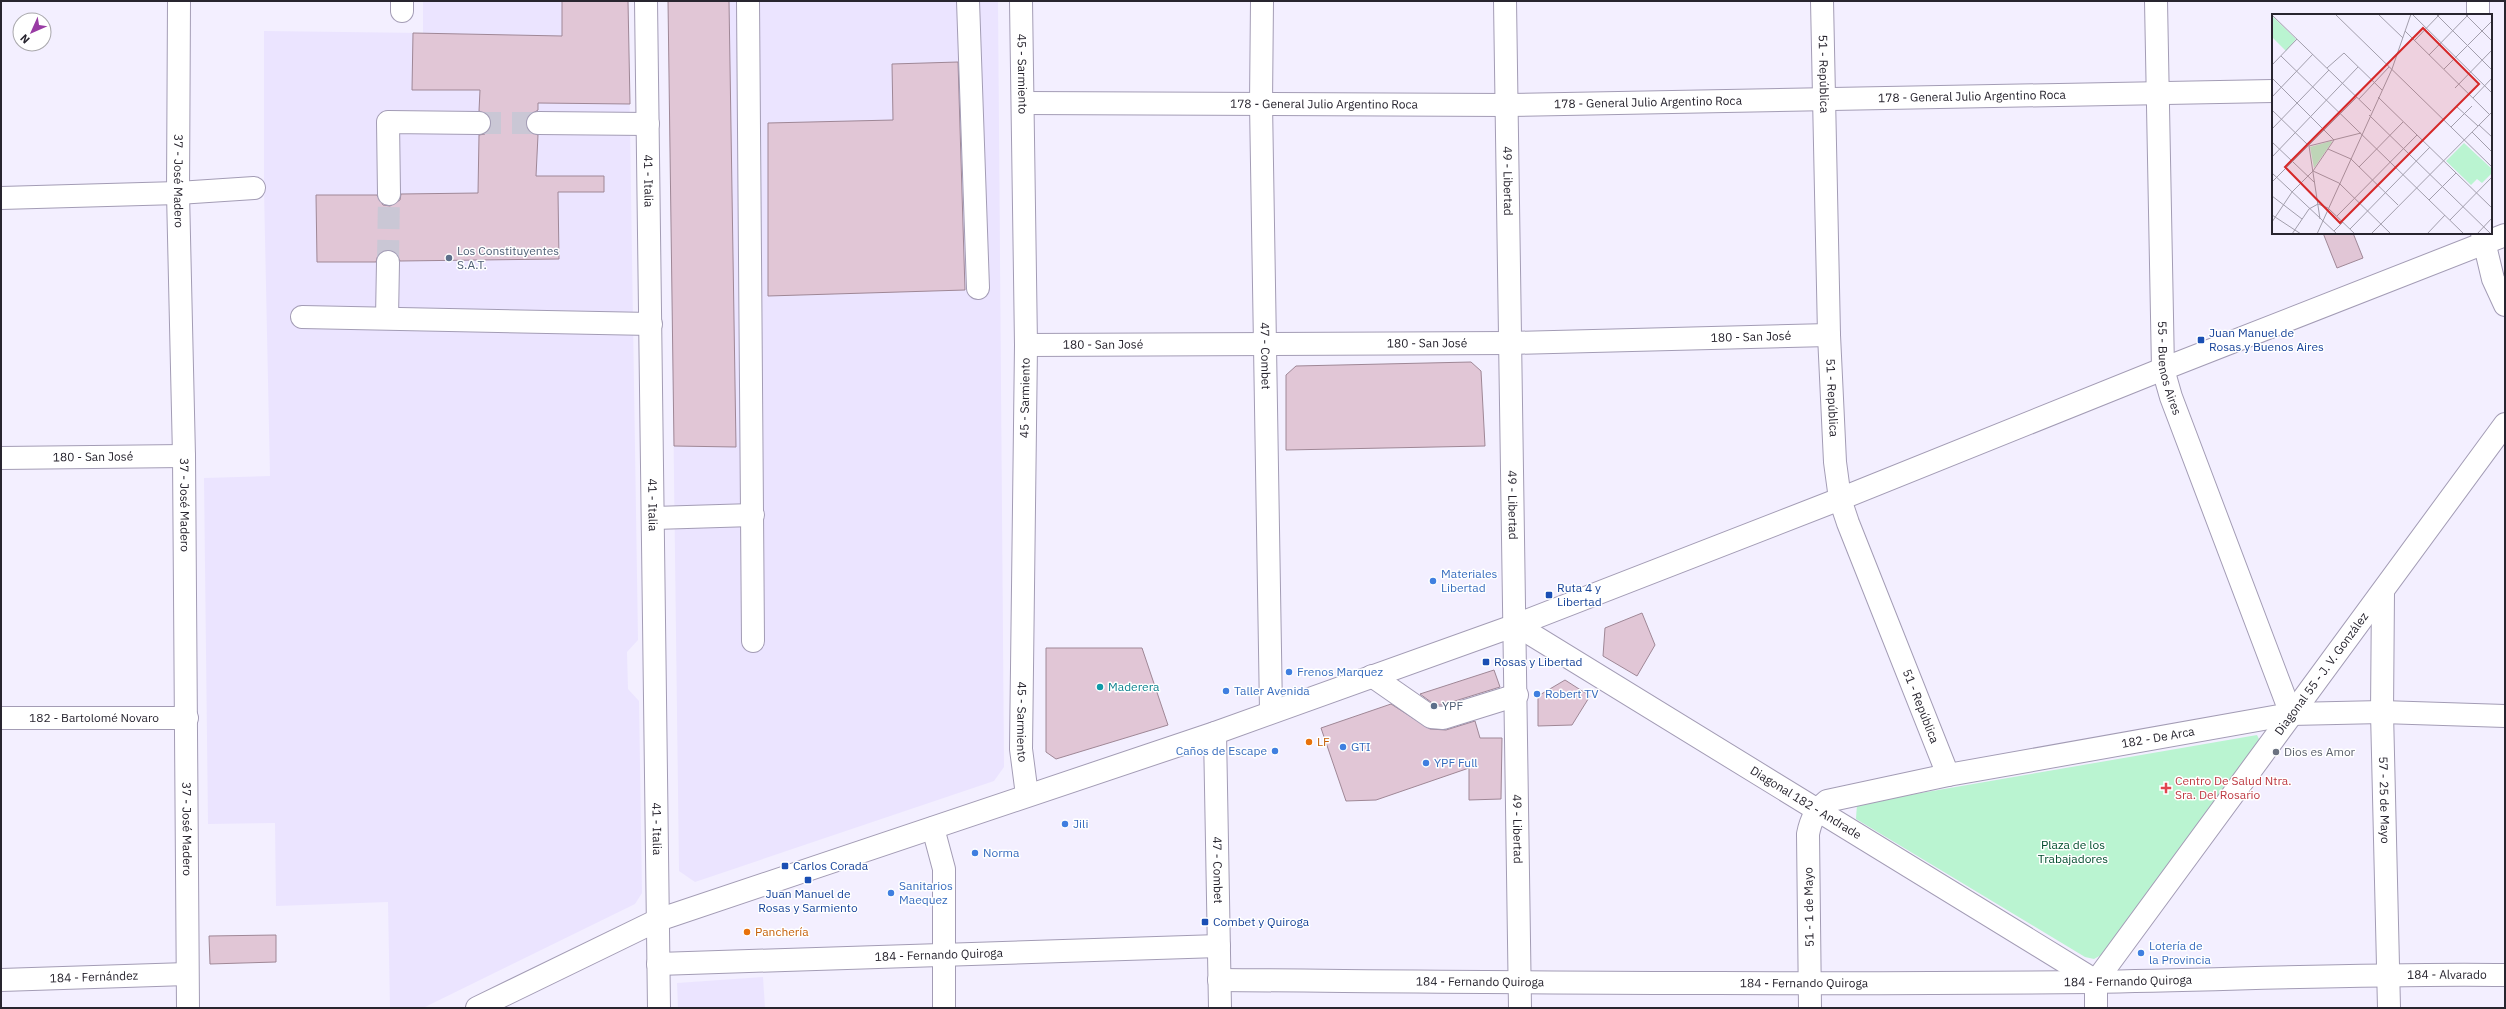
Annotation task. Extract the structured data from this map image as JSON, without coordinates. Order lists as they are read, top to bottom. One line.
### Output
{"streets":{"street":["45 - Sarmiento","51 - República","178 - General Julio Argentino Roca","37 - José Madero","41 - Italia","49 - Libertad","180 - San José","47 - Combet","55 - Buenos Aires","Diagonal 55 - J. V. González","182 - Bartolomé Novaro","182 - De Arca","57 - 25 de Mayo","Diagonal 182 - Andrade","51 - 1 de Mayo","184 - Fernando Quiroga","184 - Alvarado","184 - Fernández"]},"crossings":[["45 - Sarmiento","178 - General Julio Argentino Roca"],["45 - Sarmiento","180 - San José"],["51 - República","178 - General Julio Argentino Roca"],["51 - República","180 - San José"],["51 - República","182 - De Arca"],["178 - General Julio Argentino Roca","49 - Libertad"],["178 - General Julio Argentino Roca","47 - Combet"],["178 - General Julio Argentino Roca","55 - Buenos Aires"],["37 - José Madero","180 - San José"],["37 - José Madero","182 - Bartolomé Novaro"],["37 - José Madero","184 - Fernández"],["41 - Italia","184 - Fernando Quiroga"],["49 - Libertad","180 - San José"],["49 - Libertad","Diagonal 182 - Andrade"],["49 - Libertad","184 - Fernando Quiroga"],["180 - San José","47 - Combet"],["47 - Combet","184 - Fernando Quiroga"],["55 - Buenos Aires","Diagonal 55 - J. V. González"],["55 - Buenos Aires","182 - De Arca"],["Diagonal 55 - J. V. González","182 - De Arca"],["Diagonal 55 - J. V. González","57 - 25 de Mayo"],["Diagonal 55 - J. V. González","Diagonal 182 - Andrade"],["Diagonal 55 - J. V. González","184 - Fernando Quiroga"],["182 - De Arca","57 - 25 de Mayo"],["182 - De Arca","Diagonal 182 - Andrade"],["182 - De Arca","51 - 1 de Mayo"],["57 - 25 de Mayo","184 - Fernando Quiroga"],["57 - 25 de Mayo","184 - Alvarado"],["Diagonal 182 - Andrade","51 - 1 de Mayo"],["Diagonal 182 - Andrade","184 - Fernando Quiroga"],["51 - 1 de Mayo","184 - Fernando Quiroga"],["184 - Fernando Quiroga","184 - Alvarado"]],"parks":["Plaza de los Trabajadores"],"places":{"other":["Los Constituyentes S.A.T.","Materiales Libertad","Frenos Marquez","Maderera","Taller Avenida","Robert TV","YPF","LF","GTI","Caños de Escape","Dios es Amor","YPF Full","Jili","Norma","Sanitarios Maequez","Panchería","Lotería de la Provincia"],"transit":["Juan Manuel de Rosas y Buenos Aires","Ruta 4 y Libertad","Rosas y Libertad","Carlos Corada","Juan Manuel de Rosas y Sarmiento","Combet y Quiroga"],"health":["Centro De Salud Ntra. Sra. Del Rosario"]},"north":"bottom left"}
